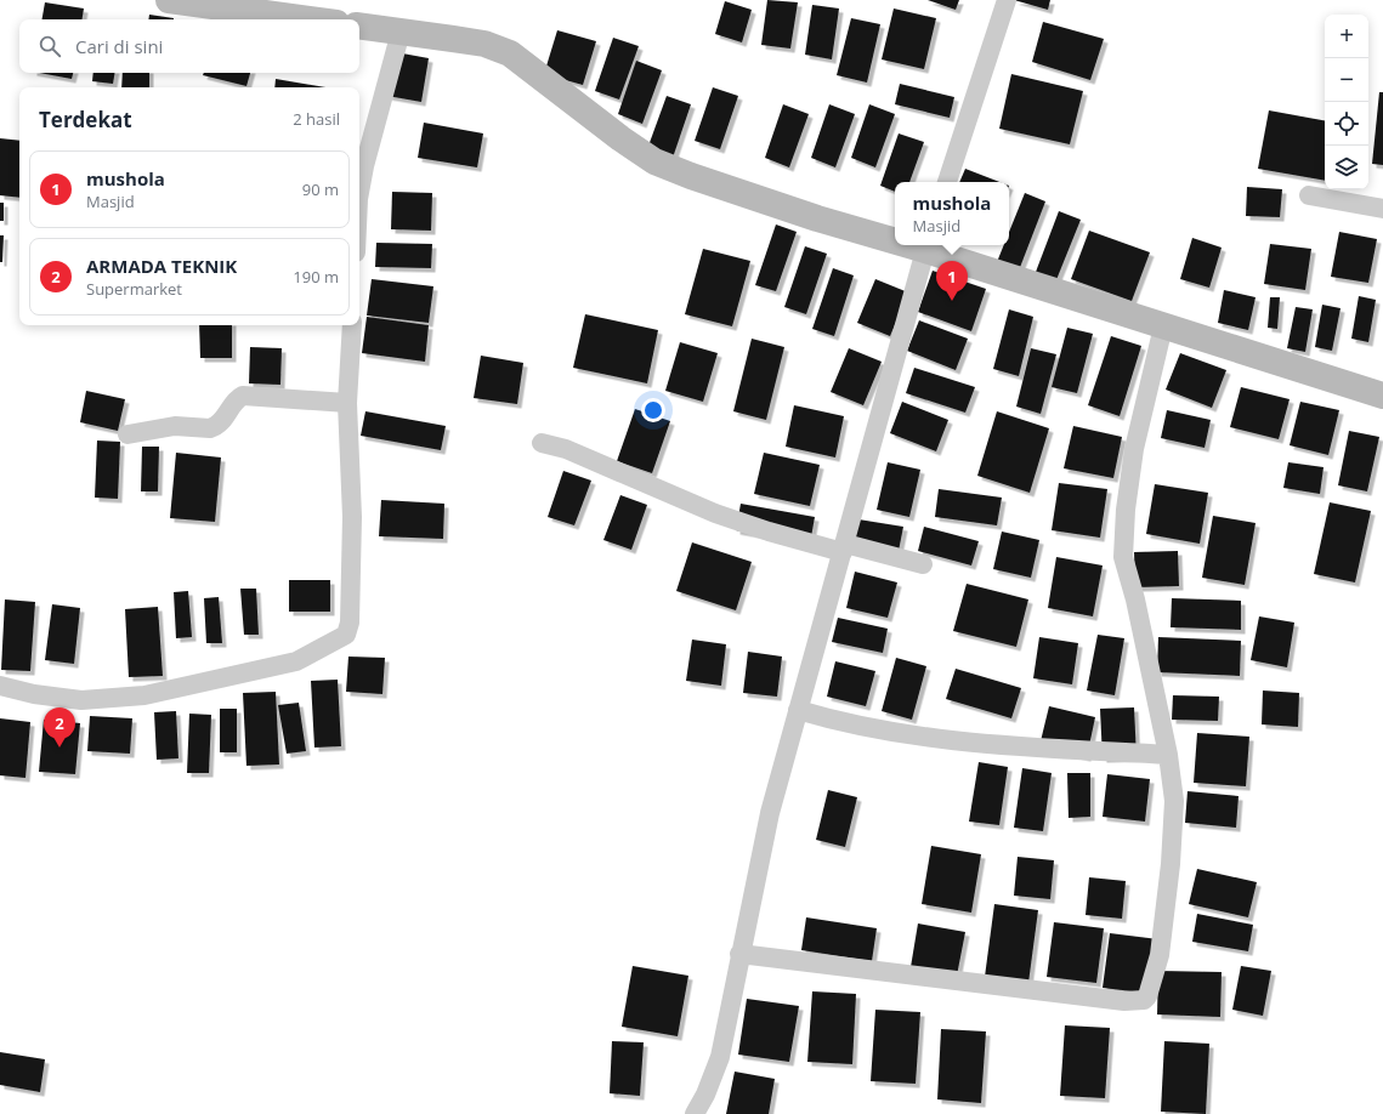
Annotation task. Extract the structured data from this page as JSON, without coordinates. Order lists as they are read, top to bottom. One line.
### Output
{"page":{"map_buttons":["+","−"],"search":"Cari di sini","heading":["Terdekat","2 hasil"],"list":[{"mark":"1","name":"mushola","note":"Masjid","value":"90 m"},{"mark":"2","name":"ARMADA TEKNIK","note":"Supermarket","value":"190 m"}],"popup":["mushola","Masjid"],"pins":["1","2"]}}
